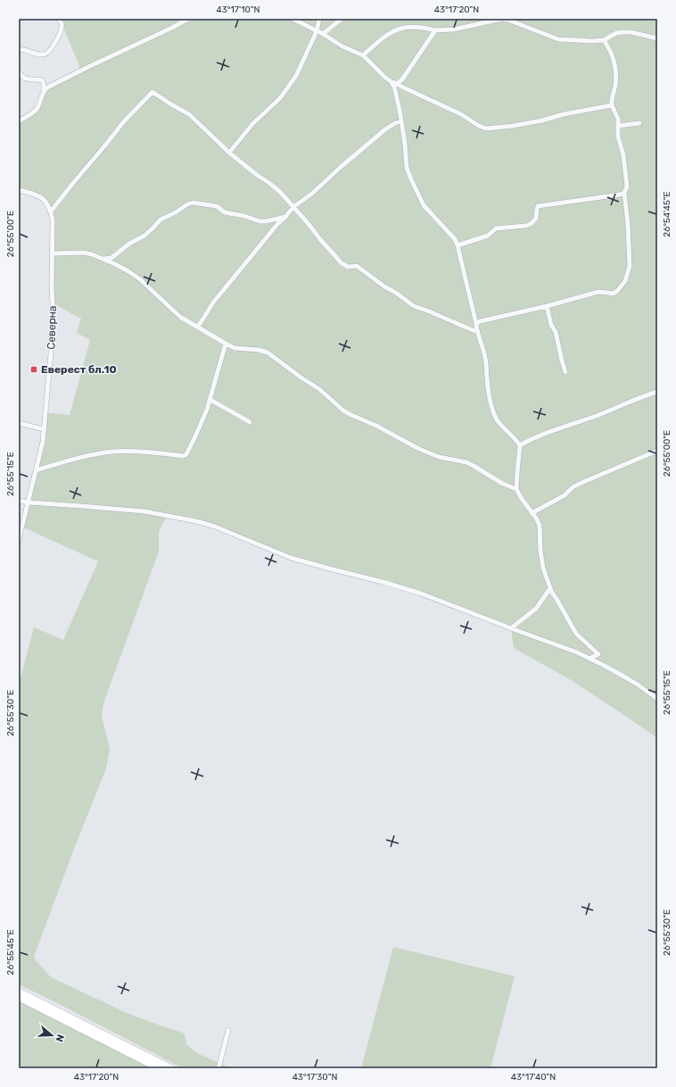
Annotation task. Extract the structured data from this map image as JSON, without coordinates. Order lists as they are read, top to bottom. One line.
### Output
{"streets":{"street":["Северна"]},"places":{"transit":["Еверест бл.10"]},"north":"right","coordinates":["43°17'10\"N","43°17'20\"N","26°54'45\"E","26°55'00\"E","26°55'15\"E","26°55'30\"E","26°55'45\"E","43°17'30\"N","43°17'40\"N"]}
